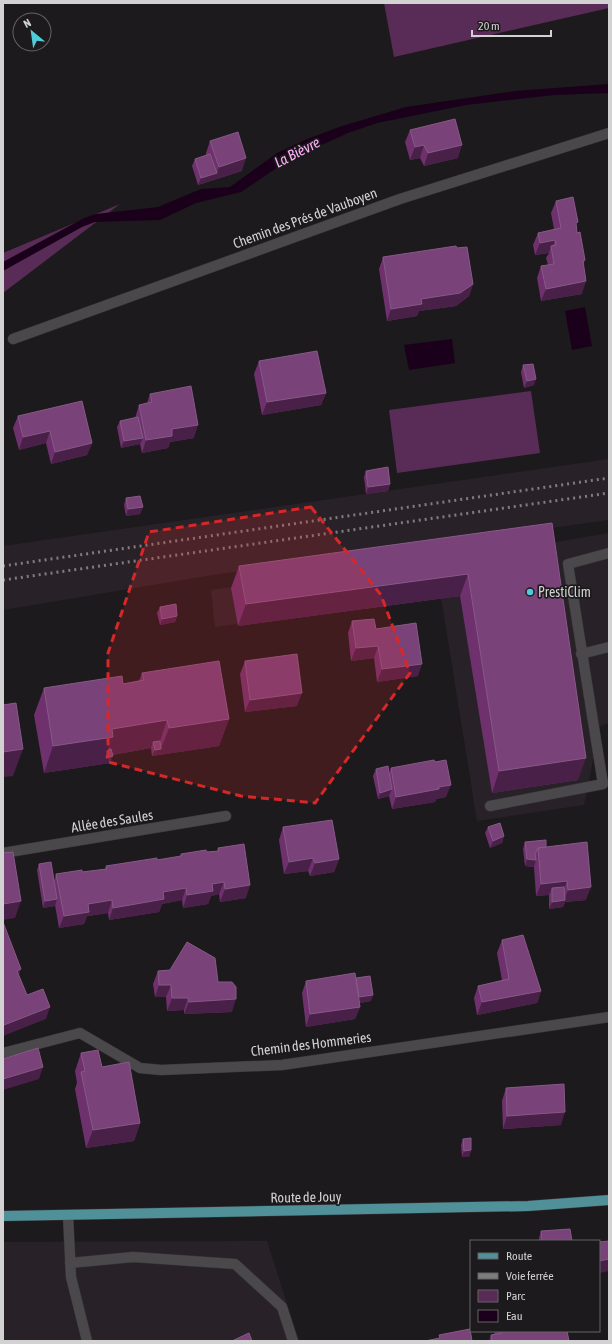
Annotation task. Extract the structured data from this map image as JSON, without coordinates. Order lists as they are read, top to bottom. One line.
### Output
{"streets":{"main road":["Route de Jouy"],"street":["Chemin des Prés de Vauboyen","Allée des Saules","Chemin des Hommeries"]},"water":["La Bièvre"],"places":["PrestiClim"],"legend":["Route","Voie ferrée","Parc","Eau"],"scale_bar":"20 m","north":"top left"}
